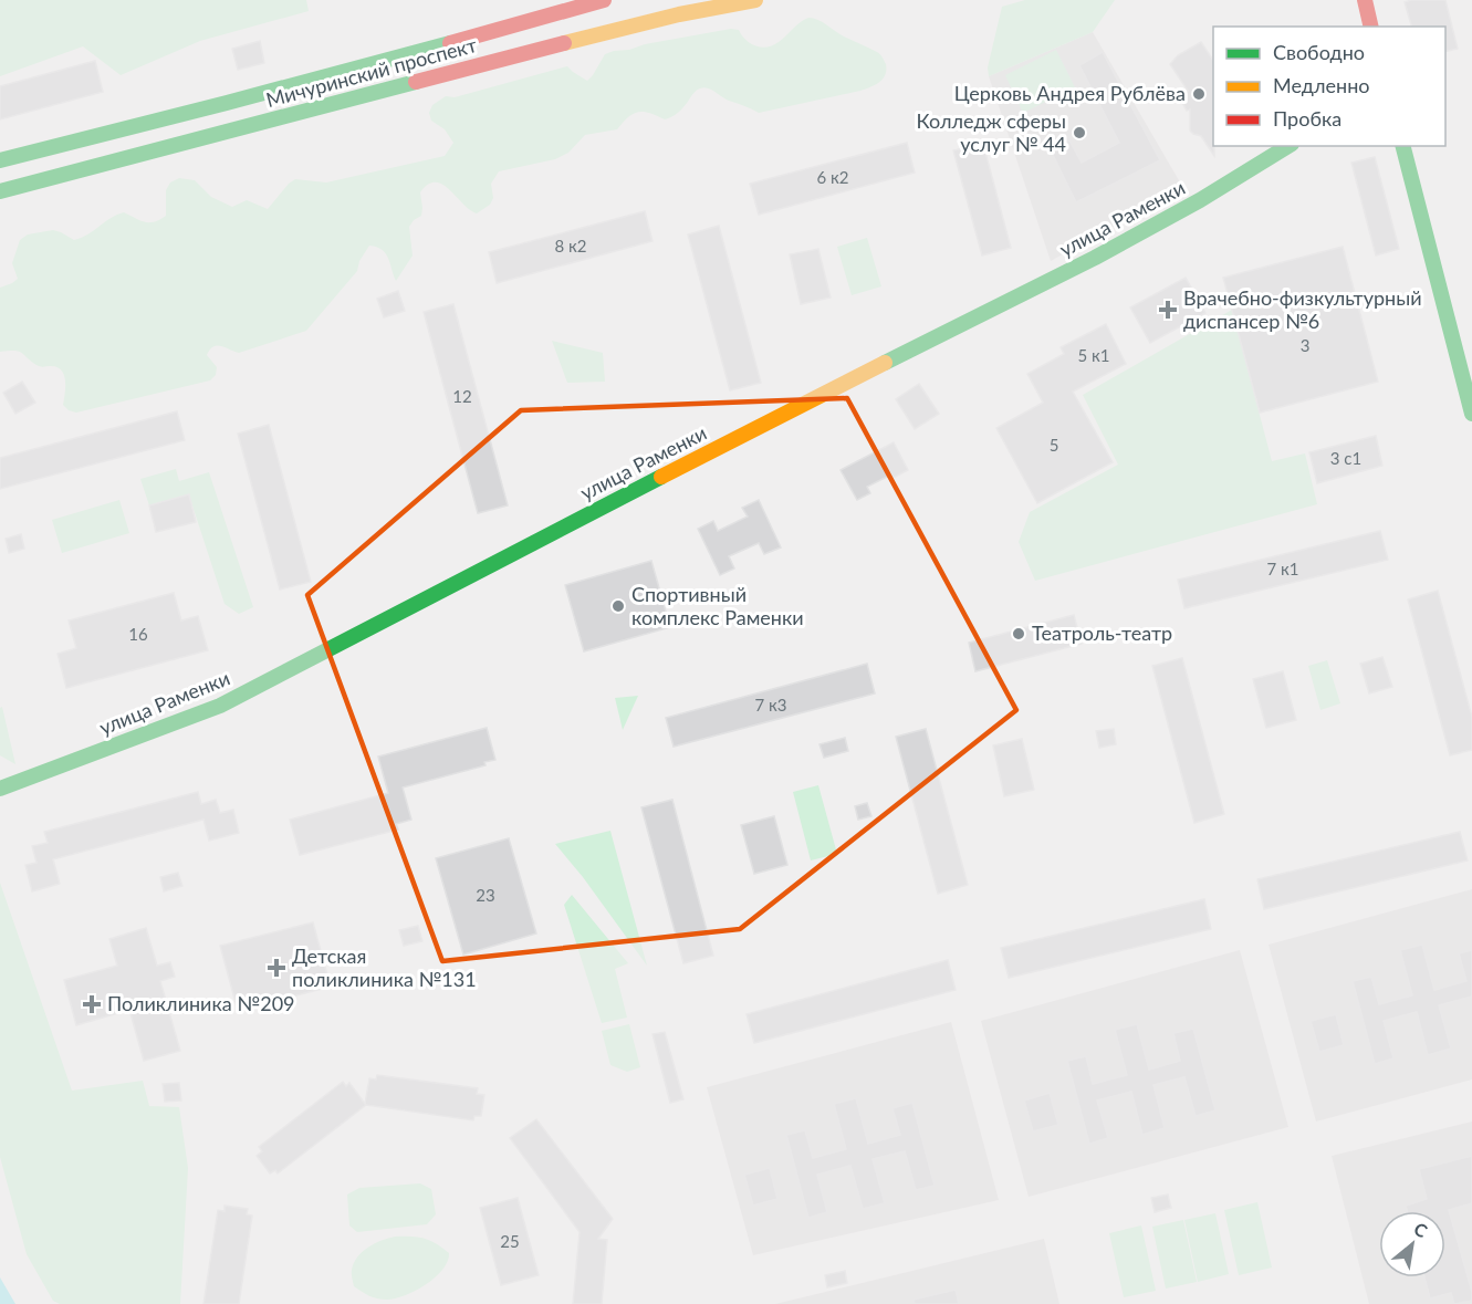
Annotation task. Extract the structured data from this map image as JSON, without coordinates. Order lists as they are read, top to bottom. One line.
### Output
{"streets":{"street":["Мичуринский проспект","улица Раменки"]},"places":{"other":["Церковь Андрея Рублёва","Колледж сферы услуг № 44","Спортивный комплекс Раменки","Театроль-театр"],"health":["Врачебно-физкультурный диспансер №6","Детская поликлиника №131","Поликлиника №209"]},"house_numbers":["6 к2","8 к2","3","5 к1","12","5","3 с1","7 к1","16","7 к3","23","25"],"legend":["Свободно","Медленно","Пробка"],"north":"top right"}
